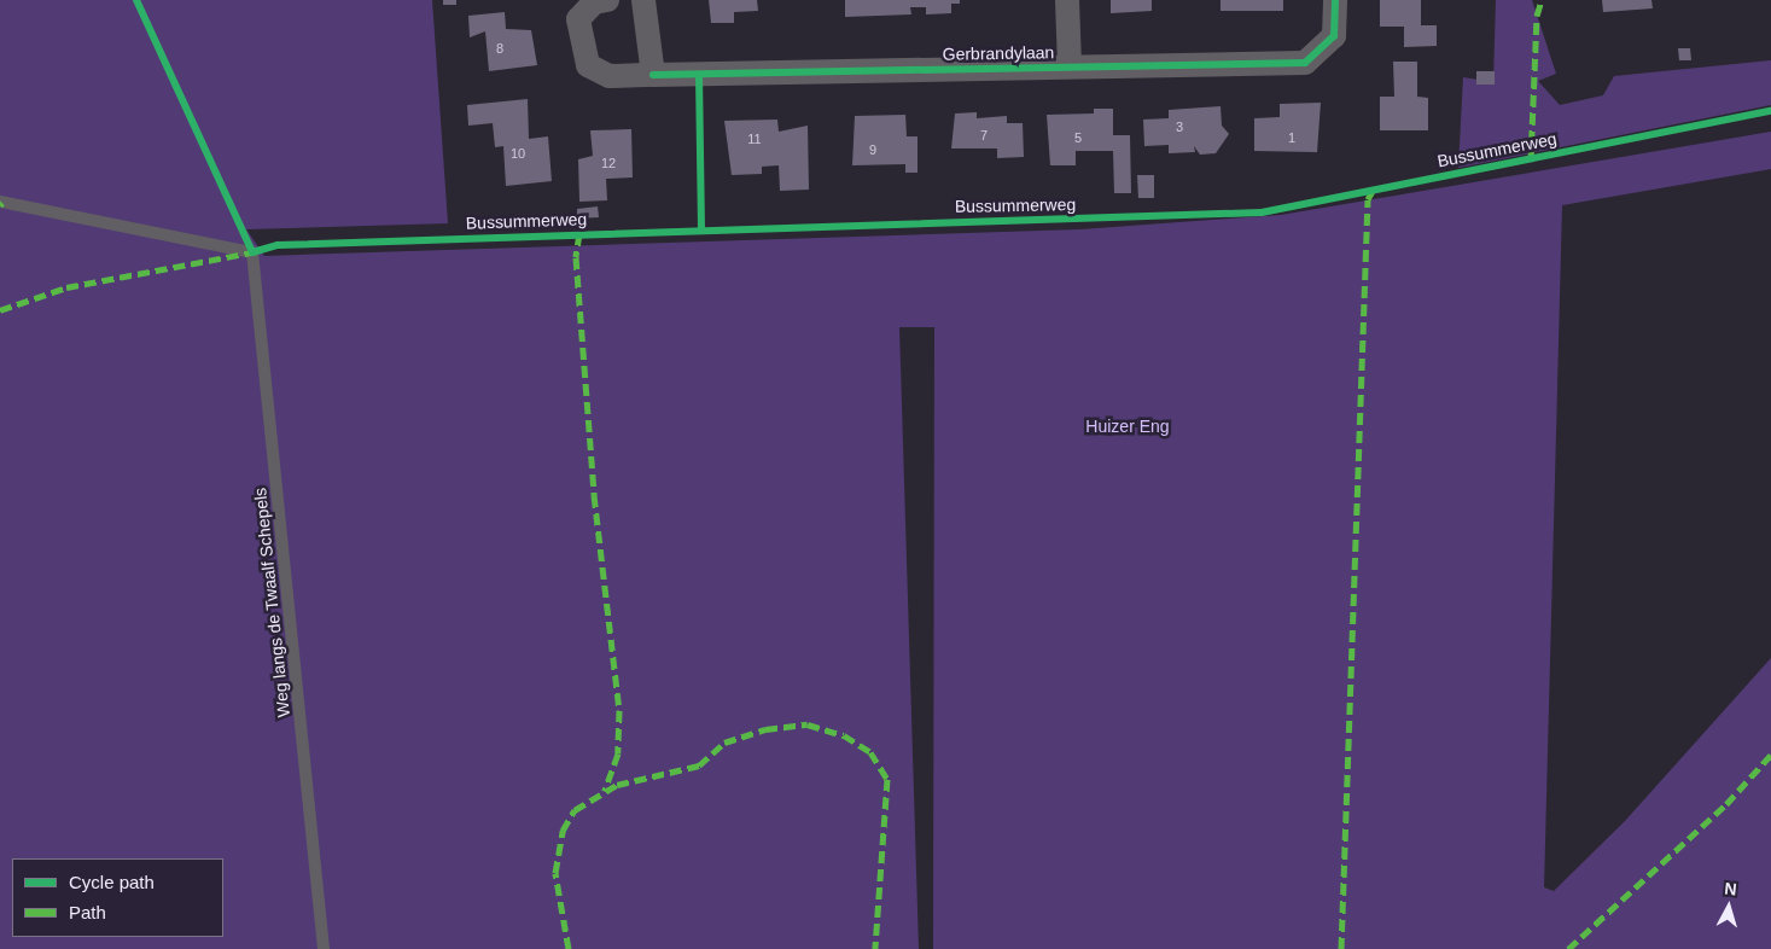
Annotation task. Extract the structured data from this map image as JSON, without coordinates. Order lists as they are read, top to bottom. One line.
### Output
{"streets":{"street":["Gerbrandylaan"],"lane":["Weg langs de Twaalf Schepels"],"cycle path":["Bussummerweg"]},"parks":["Huizer Eng"],"house_numbers":["8","3","7","5","1","11","9","10","12"],"legend":["Cycle path","Path"],"north":"top"}
